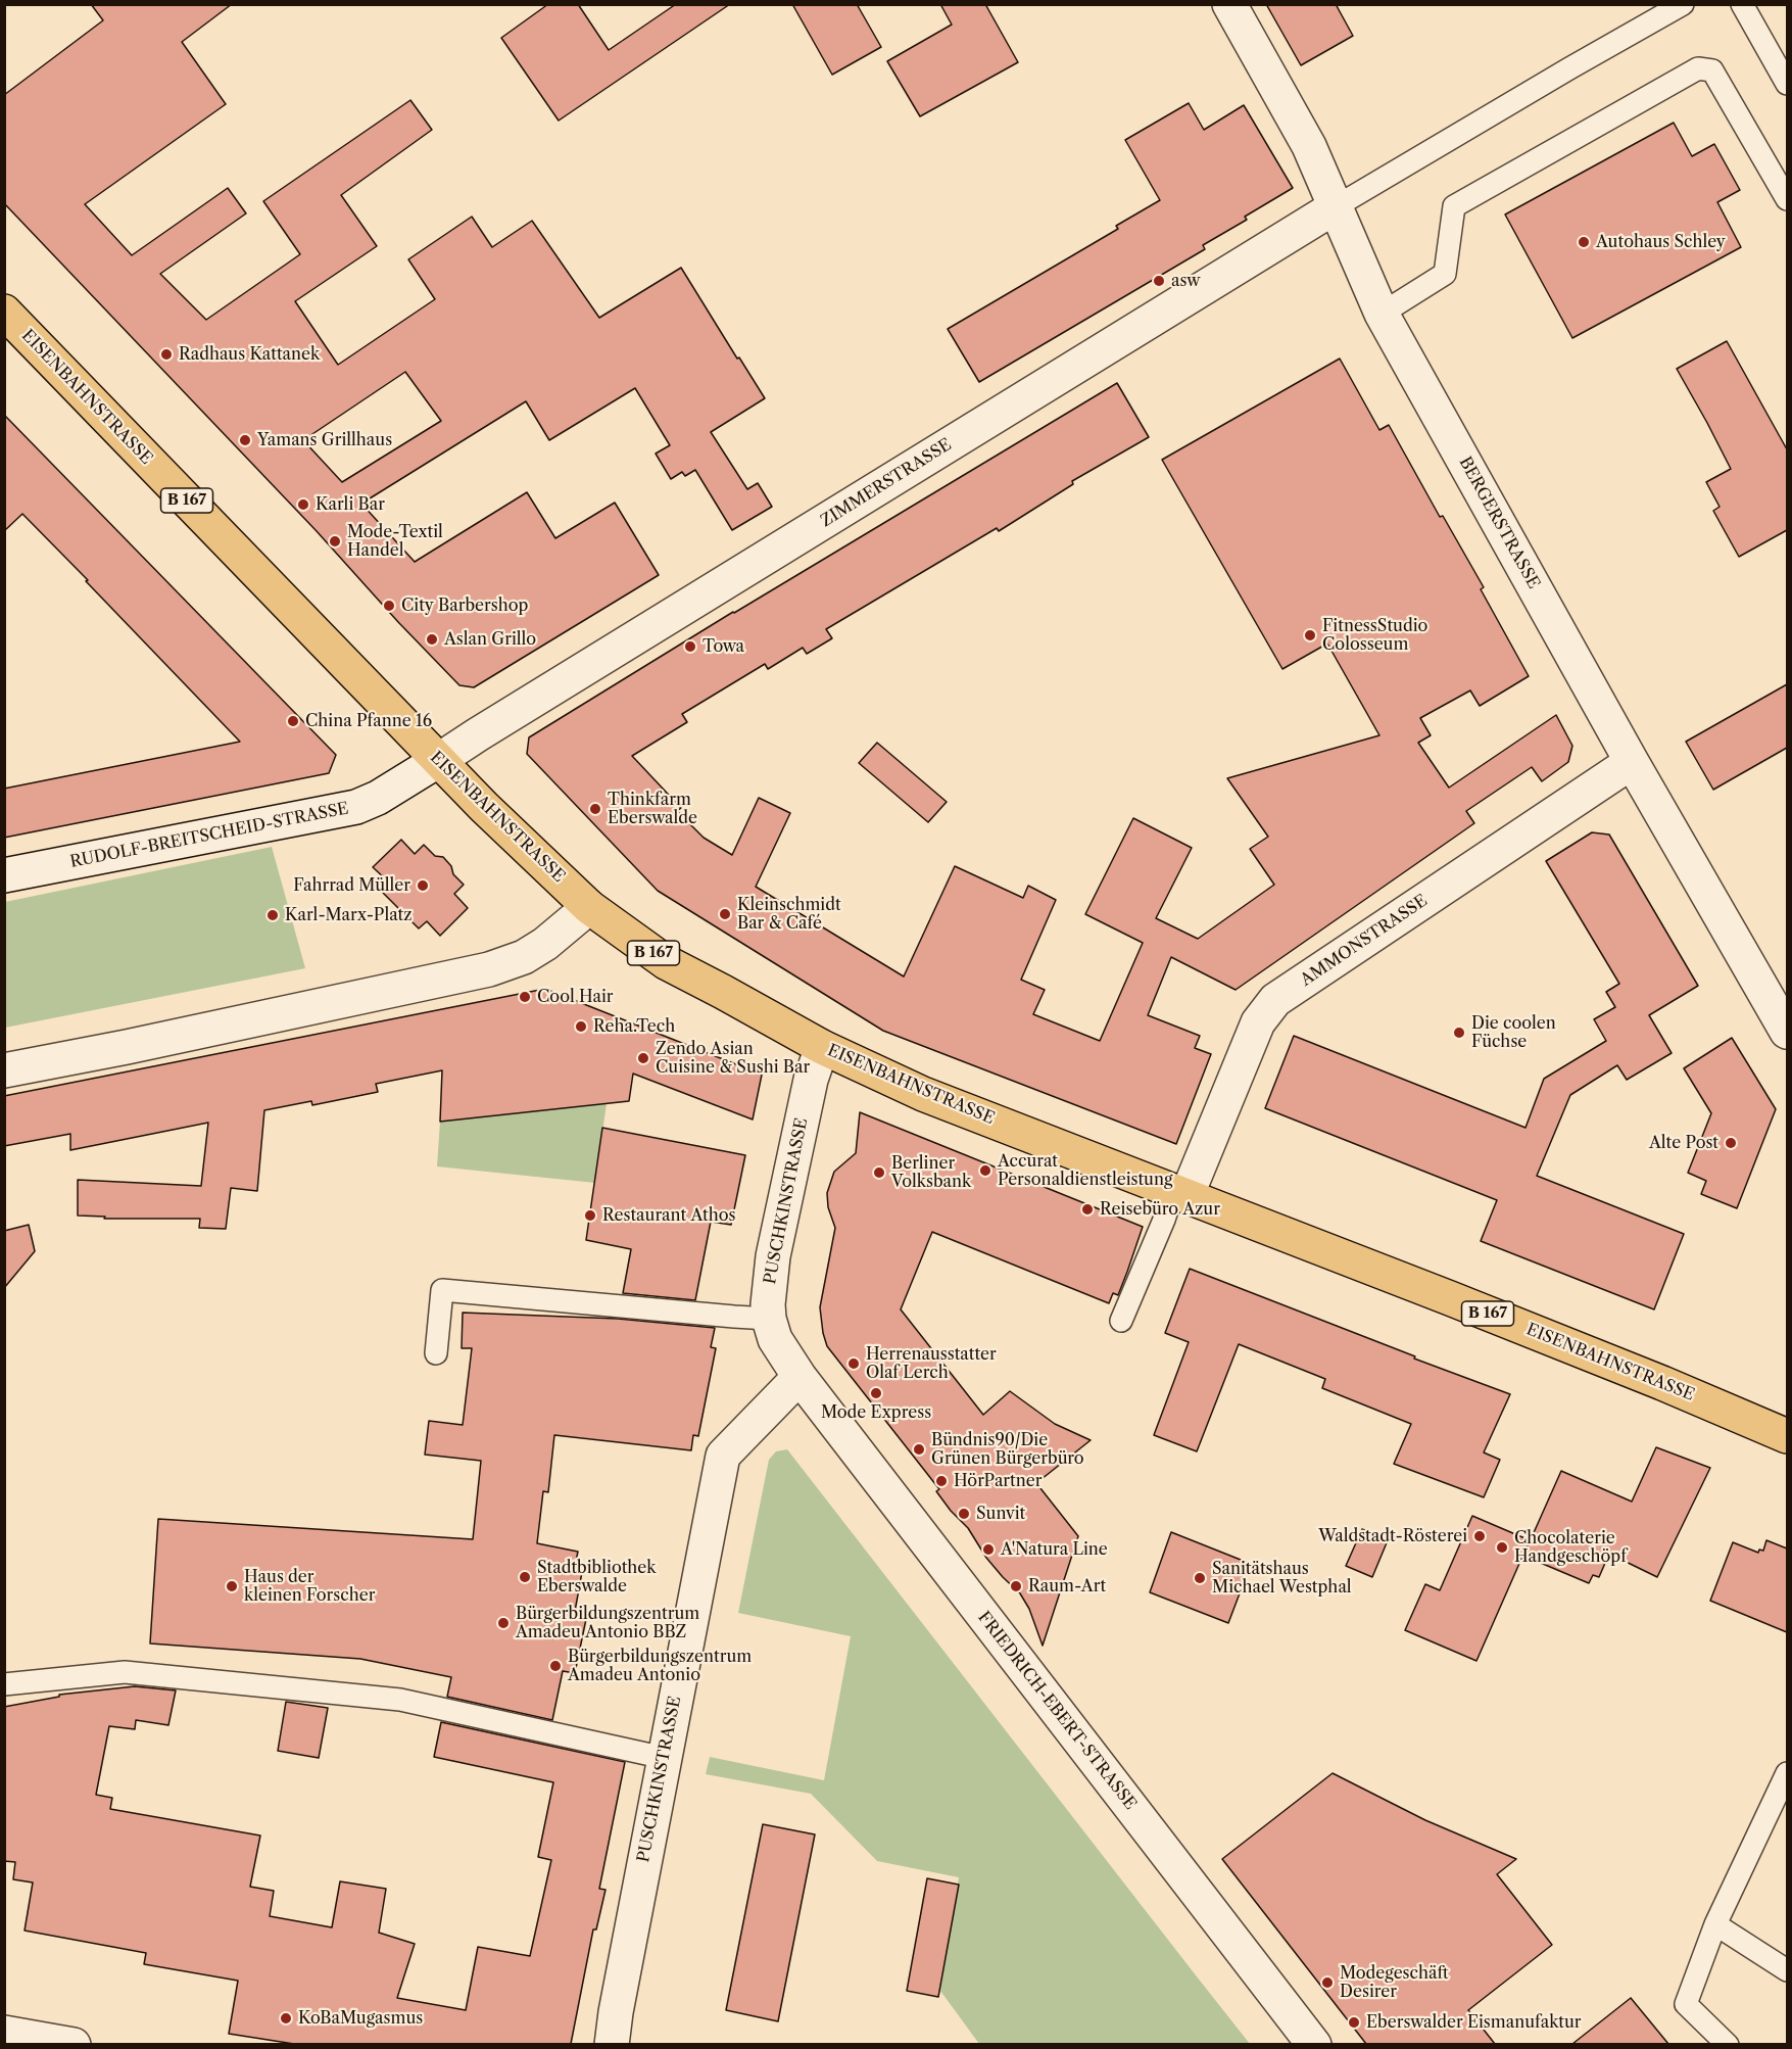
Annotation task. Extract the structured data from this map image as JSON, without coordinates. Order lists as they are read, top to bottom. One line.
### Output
{"streets":{"main road":["EISENBAHNSTRASSE","B 167"],"street":["ZIMMERSTRASSE","BERGERSTRASSE","RUDOLF-BREITSCHEID-STRASSE","AMMONSTRASSE","PUSCHKINSTRASSE","FRIEDRICH-EBERT-STRASSE"]},"crossings":[["EISENBAHNSTRASSE","ZIMMERSTRASSE"],["EISENBAHNSTRASSE","RUDOLF-BREITSCHEID-STRASSE"],["EISENBAHNSTRASSE","AMMONSTRASSE"],["EISENBAHNSTRASSE","PUSCHKINSTRASSE"],["ZIMMERSTRASSE","BERGERSTRASSE"],["ZIMMERSTRASSE","RUDOLF-BREITSCHEID-STRASSE"],["BERGERSTRASSE","AMMONSTRASSE"],["PUSCHKINSTRASSE","FRIEDRICH-EBERT-STRASSE"]],"places":["Autohaus Schley","asw","Radhaus Kattanek","Yamans Grillhaus","Karli Bar","Mode-Textil Handel","City Barbershop","FitnessStudio Colosseum","Aslan Grillo","Towa","China Pfanne 16","Thinkfarm Eberswalde","Fahrrad Müller","Kleinschmidt Bar & Café","Karl-Marx-Platz","Cool Hair","Reha.Tech","Die coolen Füchse","Zendo Asian Cuisine & Sushi Bar","Alte Post","Accurat Personaldienstleistung","Berliner Volksbank","Reisebüro Azur","Restaurant Athos","Herrenausstatter Olaf Lerch","Mode Express","Bündnis90/Die Grünen Bürgerbüro","HörPartner","Sunvit","Waldstadt-Rösterei","Chocolaterie Handgeschöpf","A'Natura Line","Stadtbibliothek Eberswalde","Sanitätshaus Michael Westphal","Haus der kleinen Forscher","Raum-Art","Bürgerbildungszentrum Amadeu Antonio BBZ","Bürgerbildungszentrum Amadeu Antonio","Modegeschäft Desirer","KoBaMugasmus","Eberswalder Eismanufaktur"]}
